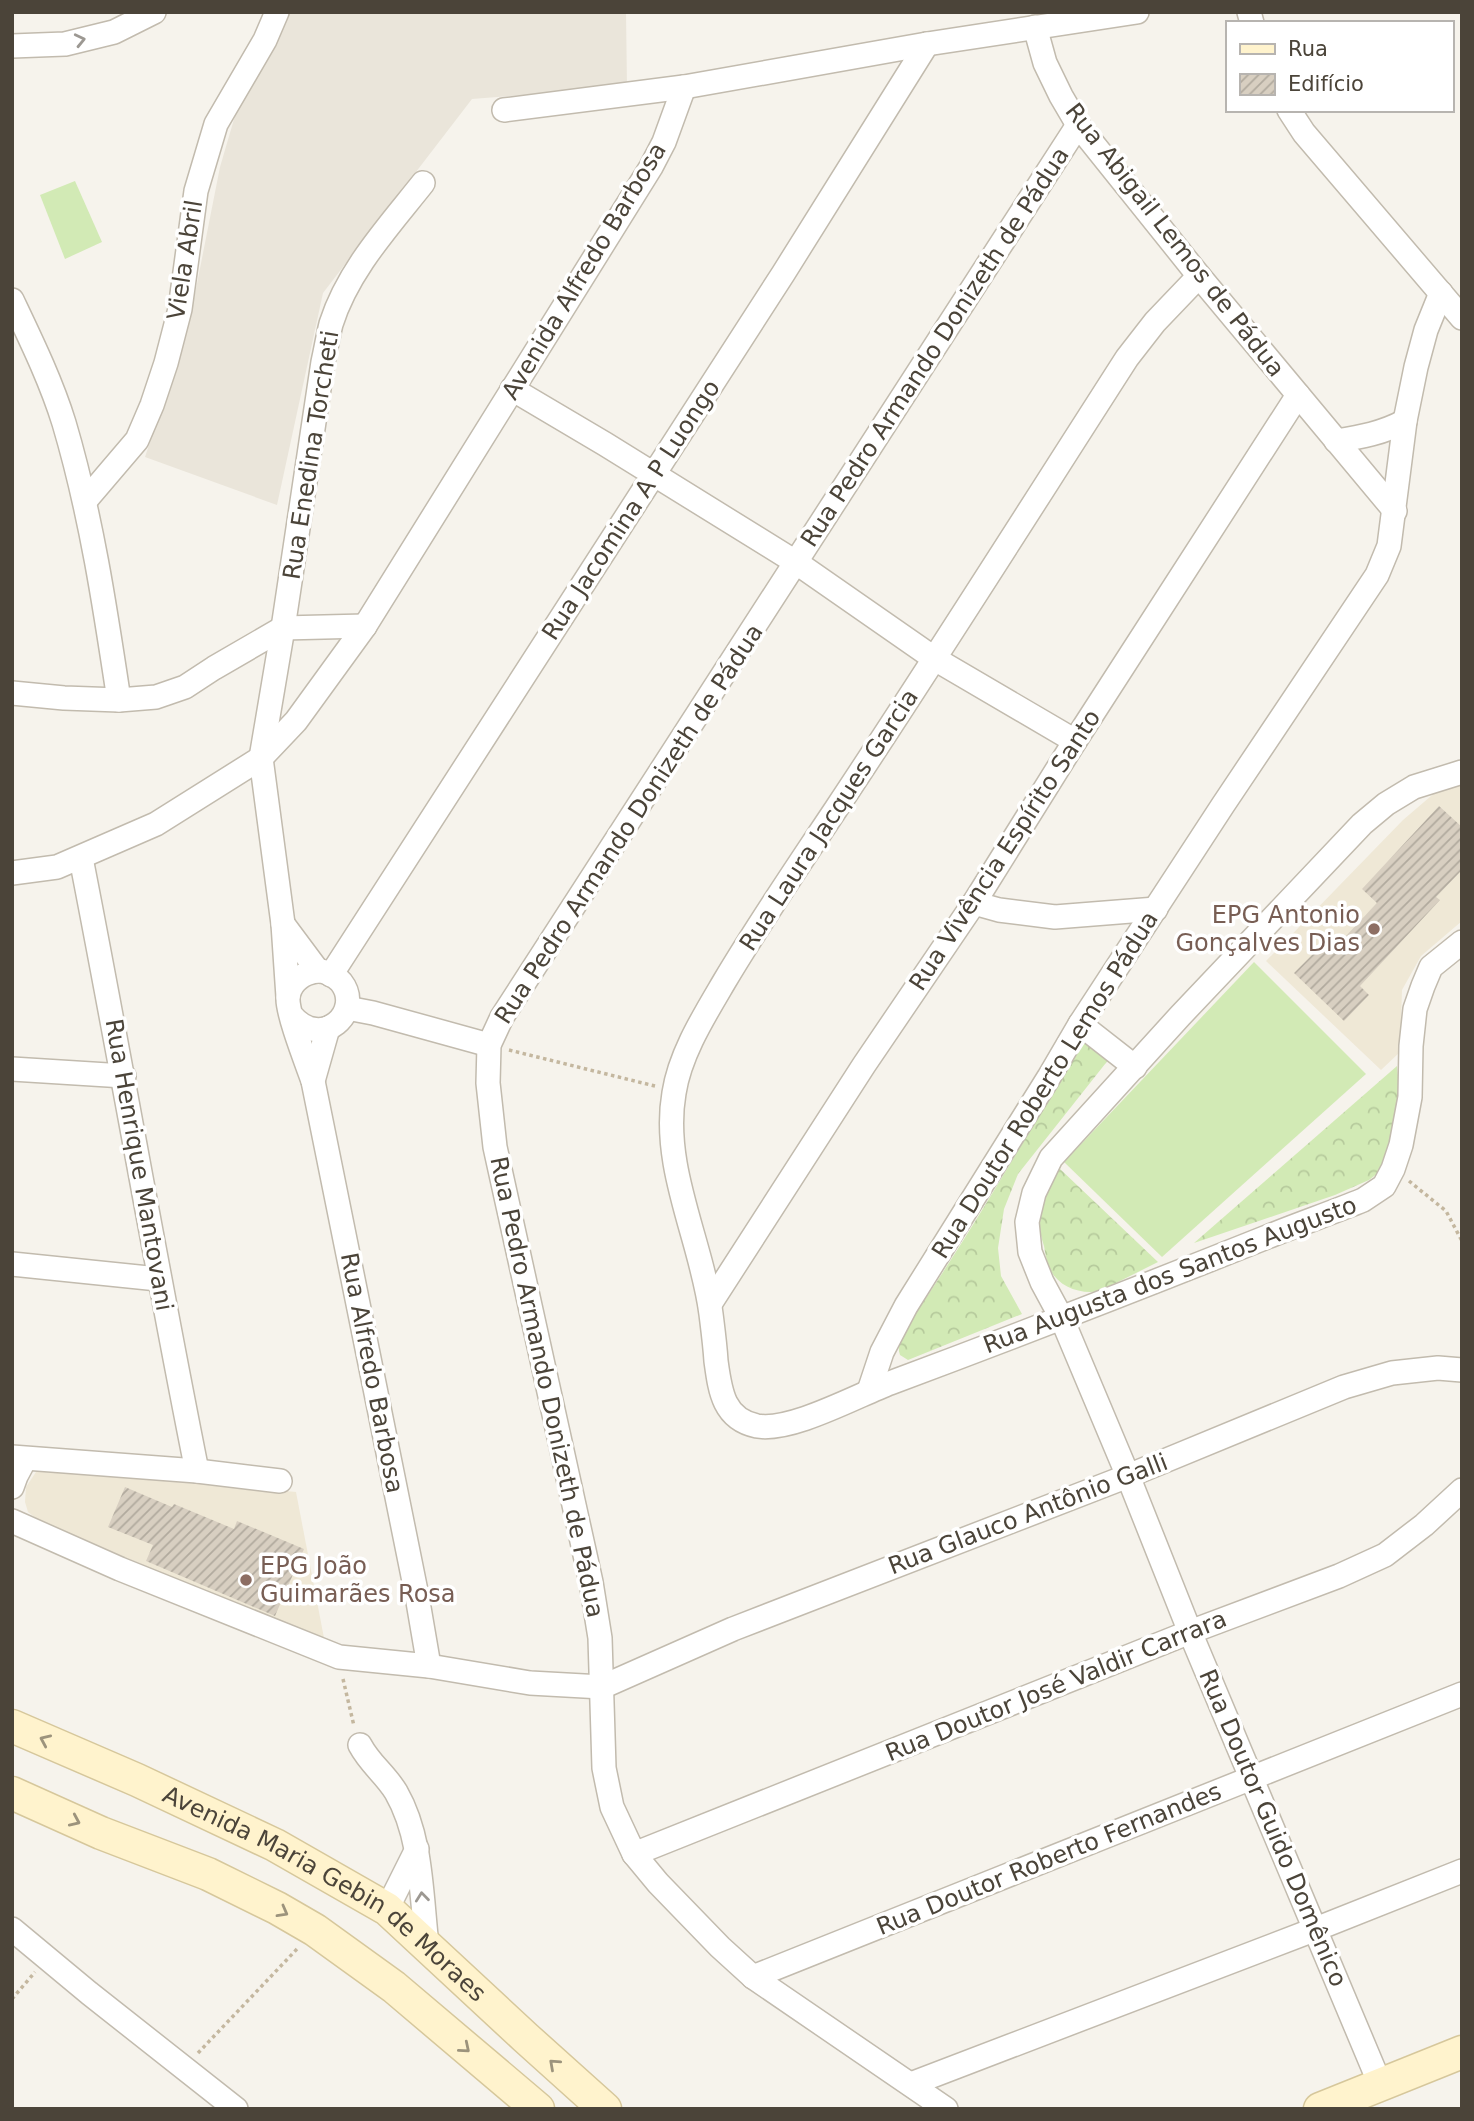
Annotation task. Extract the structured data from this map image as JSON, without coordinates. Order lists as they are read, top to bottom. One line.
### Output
{"streets":{"main road":["Avenida Maria Gebin de Moraes"],"street":["Rua Abigail Lemos de Pádua","Viela Abril","Avenida Alfredo Barbosa","Rua Pedro Armando Donizeth de Pádua","Rua Enedina Torcheti","Rua Jacomina A P Luongo","Rua Laura Jacques Garcia","Rua Vivência Espírito Santo","Rua Doutor Roberto Lemos Pádua","Rua Henrique Mantovani","Rua Augusta dos Santos Augusto","Rua Alfredo Barbosa","Rua Glauco Antônio Galli","Rua Doutor José Valdir Carrara","Rua Doutor Guido Domênico","Rua Doutor Roberto Fernandes"]},"crossings":[["Rua Abigail Lemos de Pádua","Rua Pedro Armando Donizeth de Pádua"],["Rua Abigail Lemos de Pádua","Rua Laura Jacques Garcia"],["Rua Abigail Lemos de Pádua","Rua Vivência Espírito Santo"],["Rua Abigail Lemos de Pádua","Rua Doutor Roberto Lemos Pádua"],["Avenida Alfredo Barbosa","Rua Enedina Torcheti"],["Avenida Alfredo Barbosa","Rua Henrique Mantovani"],["Avenida Alfredo Barbosa","Rua Alfredo Barbosa"],["Rua Pedro Armando Donizeth de Pádua","Rua Glauco Antônio Galli"],["Rua Enedina Torcheti","Rua Alfredo Barbosa"],["Rua Jacomina A P Luongo","Rua Alfredo Barbosa"],["Rua Laura Jacques Garcia","Rua Vivência Espírito Santo"],["Rua Laura Jacques Garcia","Rua Augusta dos Santos Augusto"],["Rua Doutor Roberto Lemos Pádua","Rua Augusta dos Santos Augusto"],["Rua Augusta dos Santos Augusto","Rua Doutor Guido Domênico"],["Rua Glauco Antônio Galli","Rua Doutor Guido Domênico"],["Rua Doutor José Valdir Carrara","Rua Doutor Guido Domênico"],["Rua Doutor Guido Domênico","Rua Doutor Roberto Fernandes"]],"places":["EPG Antonio Gonçalves Dias","EPG João Guimarães Rosa"],"legend":["Rua","Edifício"]}
